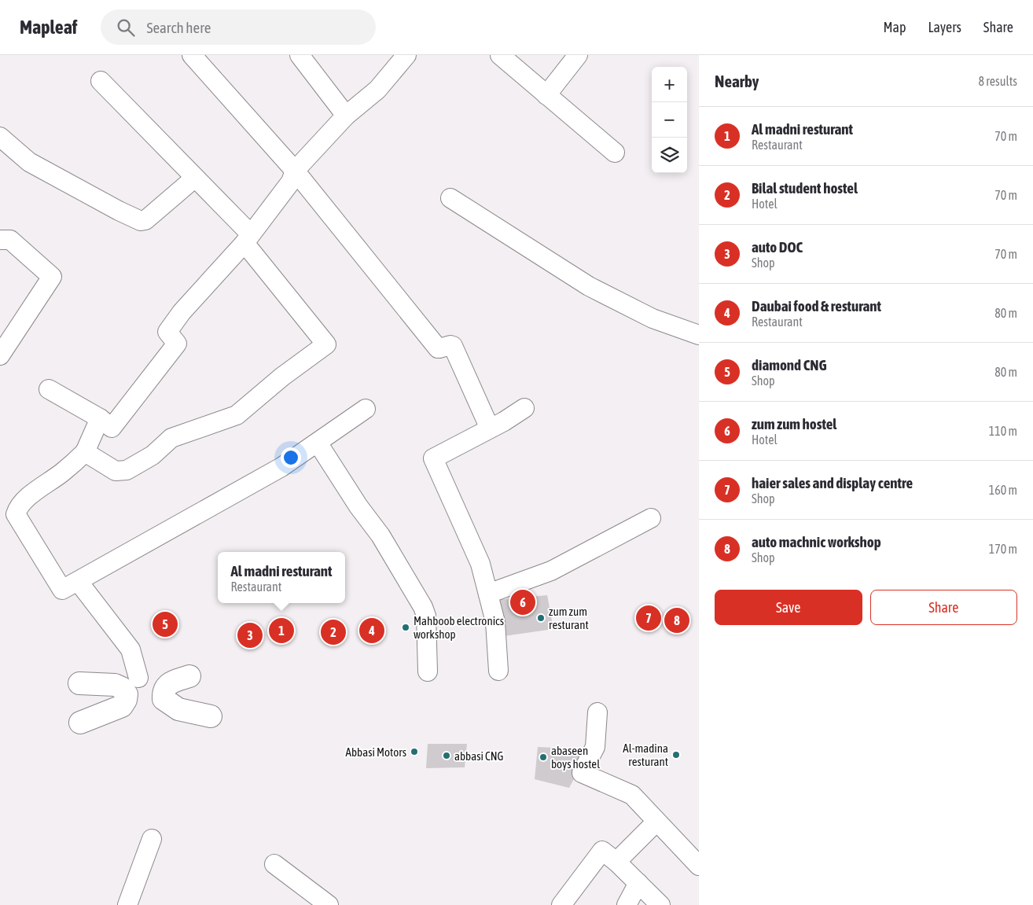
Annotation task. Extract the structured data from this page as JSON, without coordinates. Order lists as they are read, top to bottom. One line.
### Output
{"places":["zum zum resturant","Mahboob electronics workshop","Abbasi Motors","Al-madina resturant","abbasi CNG","abaseen boys hostel"],"page":{"header":"Mapleaf","search":"Search here","nav":["Map","Layers","Share"],"heading":["Nearby","8 results"],"map_buttons":["+","−"],"list":[{"mark":"1","name":"Al madni resturant","note":"Restaurant","value":"70 m"},{"mark":"2","name":"Bilal student hostel","note":"Hotel","value":"70 m"},{"mark":"3","name":"auto DOC","note":"Shop","value":"70 m"},{"mark":"4","name":"Daubai food & resturant","note":"Restaurant","value":"80 m"},{"mark":"5","name":"diamond CNG","note":"Shop","value":"80 m"},{"mark":"6","name":"zum zum hostel","note":"Hotel","value":"110 m"},{"mark":"7","name":"haier sales and display centre","note":"Shop","value":"160 m"},{"mark":"8","name":"auto machnic workshop","note":"Shop","value":"170 m"}],"popup":["Al madni resturant","Restaurant"],"buttons":["Save","Share"],"pins":["6","7","8","5","1","4","2","3"]}}
